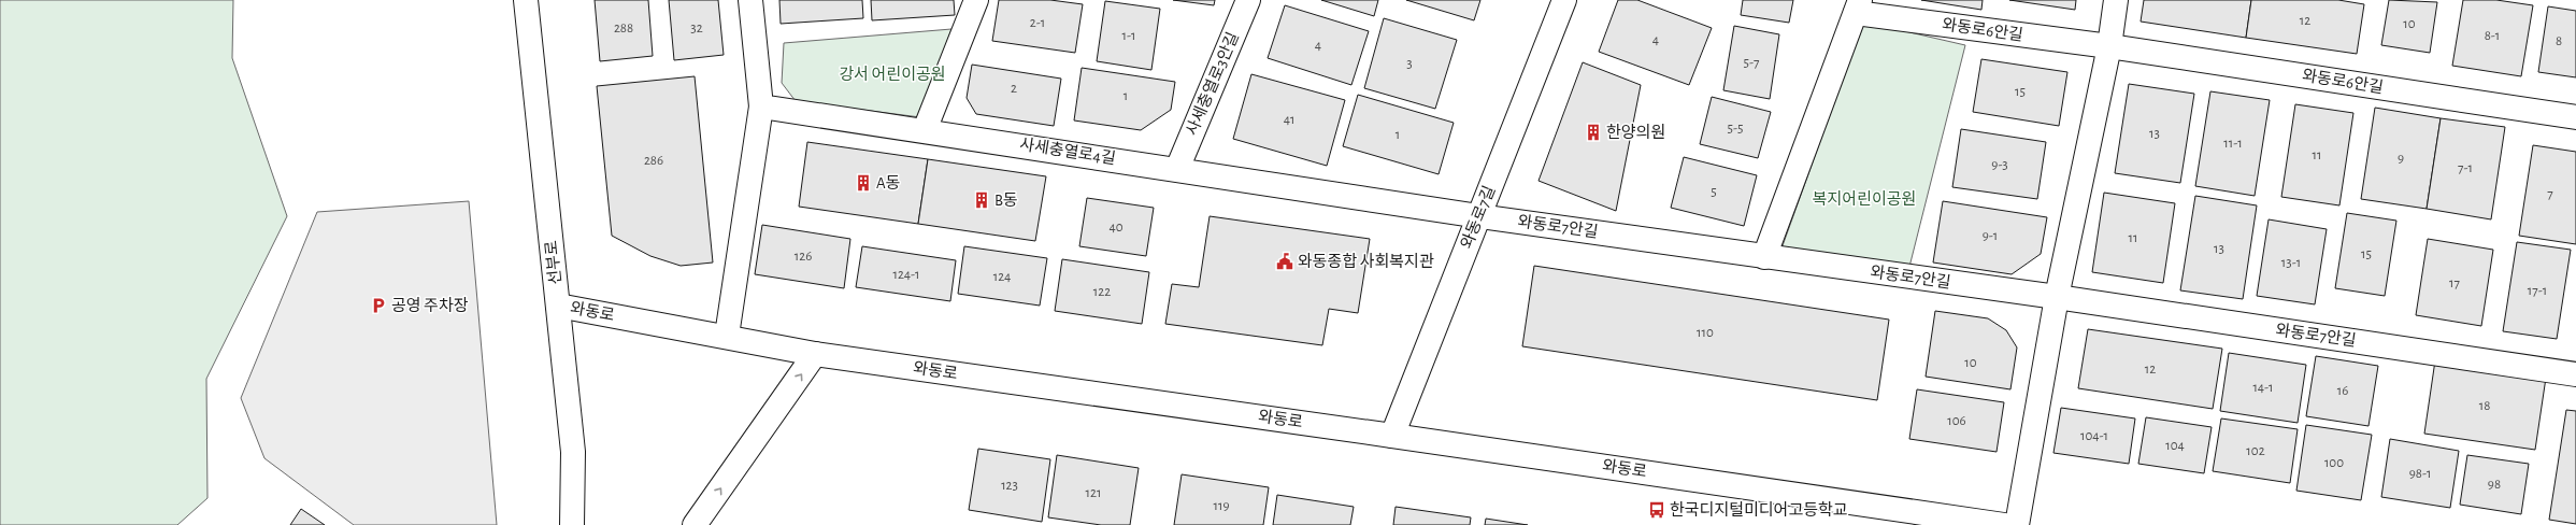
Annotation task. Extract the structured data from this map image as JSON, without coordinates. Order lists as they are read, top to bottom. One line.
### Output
{"streets":{"street":["와동로6안길","사세충열로3안길","사세충열로4길","와동로7길","와동로7안길","선부로","와동로"]},"crossings":[["사세충열로3안길","사세충열로4길"],["사세충열로4길","와동로7길"],["사세충열로4길","와동로7안길"],["와동로7길","와동로7안길"],["와동로7길","와동로"],["선부로","와동로"]],"parks":["강서 어린이공원","복지어린이공원"],"places":{"building":["한양의원","A동","B동"],"public building":["와동종합 사회복지관"],"parking":["공영 주차장"],"bus stop":["한국디지털미디어고등학교"]},"house_numbers":["12","2-1","10","288","32","1-1","8-1","4","8","4","5-7","3","2","15","1","41","5-5","13","1","11-1","11","9","286","9-3","7-1","5","7","40","9-1","11","13","15","126","13-1","124-1","124","17","17-1","122","110","10","12","14-1","16","18","106","104-1","104","102","100","98-1","98","123","121","119"]}
